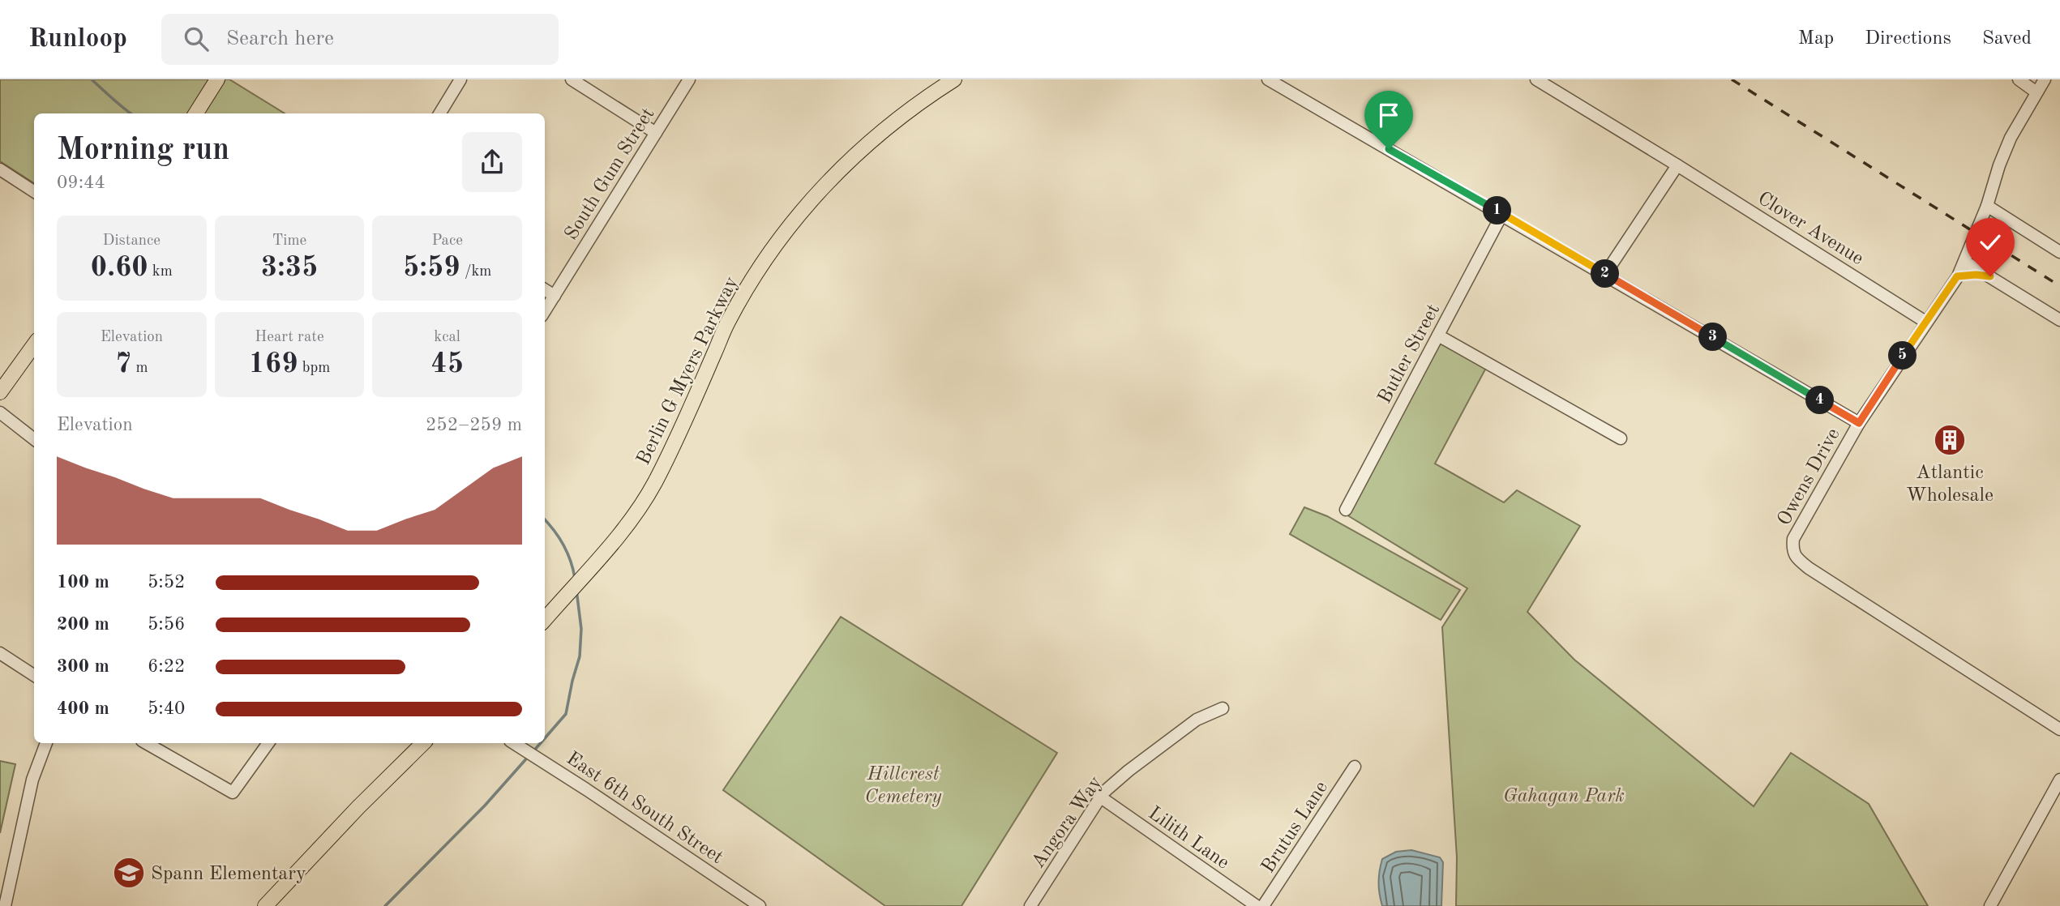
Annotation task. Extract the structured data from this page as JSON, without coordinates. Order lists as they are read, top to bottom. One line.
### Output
{"streets":{"main road":["Berlin G Myers Parkway"],"street":["South Gum Street","Clover Avenue","Butler Street","Owens Drive","East 6th South Street","Angora Way","Brutus Lane","Lilith Lane"]},"crossings":[["Clover Avenue","Owens Drive"],["Angora Way","Lilith Lane"]],"parks":["Hillcrest Cemetery","Gahagan Park"],"places":{"building":["Atlantic Wholesale"],"school or university":["Spann Elementary"]},"page":{"header":"Runloop","search":"Search here","nav":["Map","Directions","Saved"],"heading":["Morning run","09:44"],"pins":["1","2","3","5","4"],"stats":[["Distance","0.60 km"],["Time","3:35"],["Pace","5:59 /km"],["Elevation","7 m"],["Heart rate","169 bpm"],["kcal","45"]],"chart":["Elevation","252–259 m"],"list":[{"name":"100 m","note":"5:52"},{"name":"200 m","note":"5:56"},{"name":"300 m","note":"6:22"},{"name":"400 m","note":"5:40"}]}}
